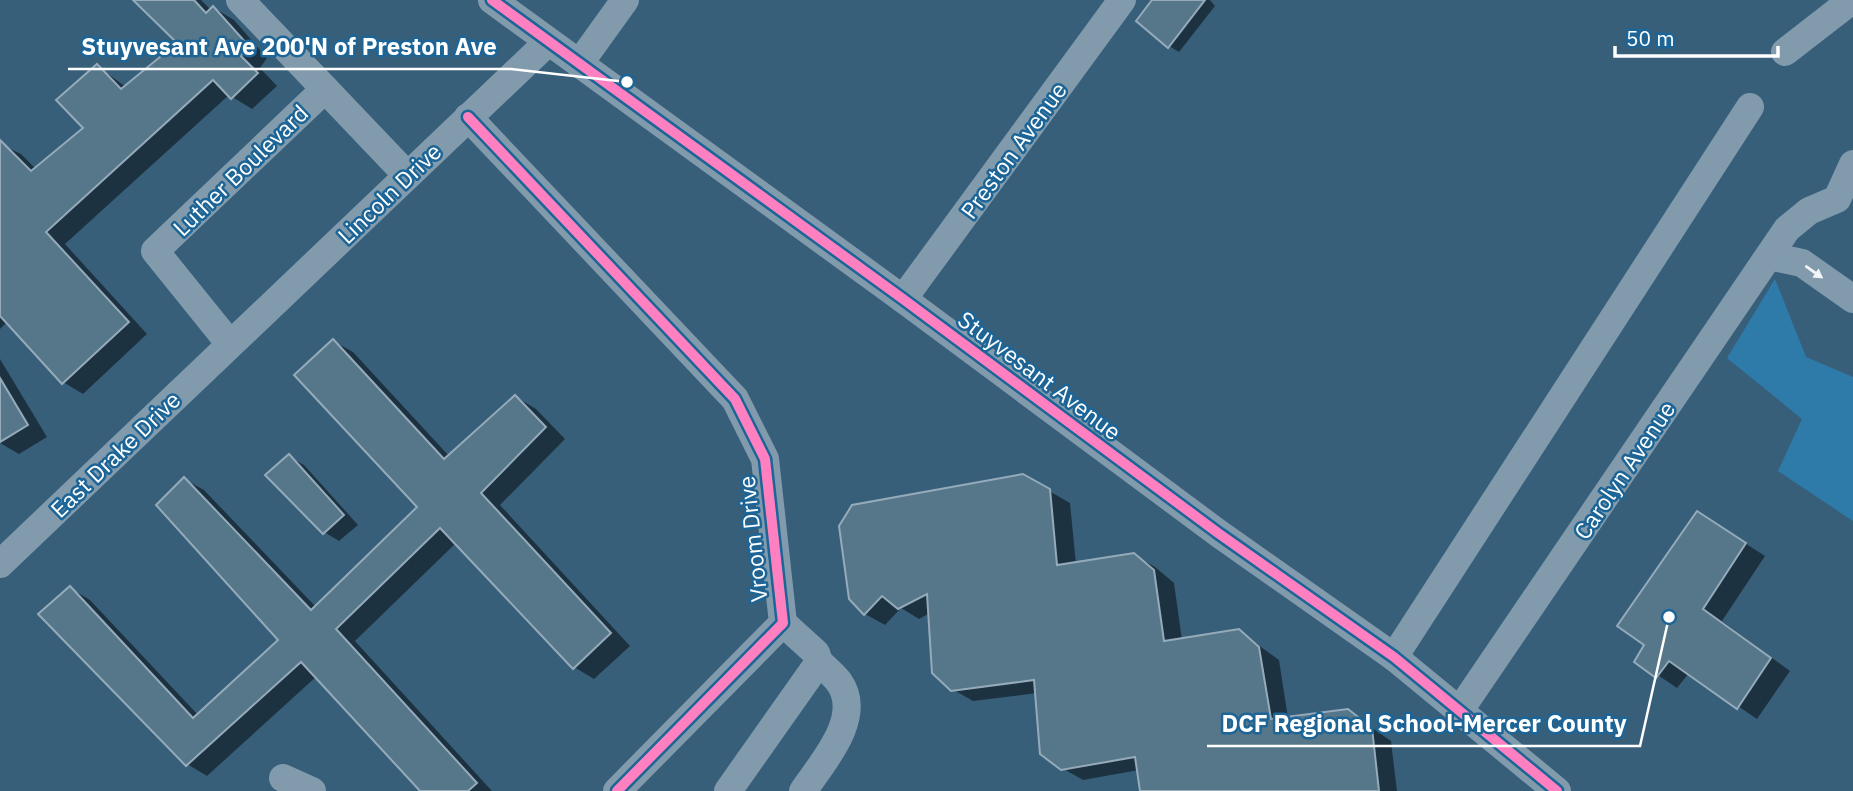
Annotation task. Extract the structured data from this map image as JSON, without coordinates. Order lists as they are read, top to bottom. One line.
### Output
{"streets":{"street":["Preston Avenue","Luther Boulevard","Lincoln Drive","Stuyvesant Avenue","East Drake Drive","Carolyn Avenue","Vroom Drive"]},"crossings":[["Preston Avenue","Stuyvesant Avenue"],["Luther Boulevard","Lincoln Drive"],["Luther Boulevard","East Drake Drive"],["Lincoln Drive","Stuyvesant Avenue"],["Lincoln Drive","East Drake Drive"],["Lincoln Drive","Vroom Drive"],["Stuyvesant Avenue","Carolyn Avenue"]],"places":["Stuyvesant Ave 200'N of Preston Ave","DCF Regional School-Mercer County"],"scale_bar":"50 m"}
